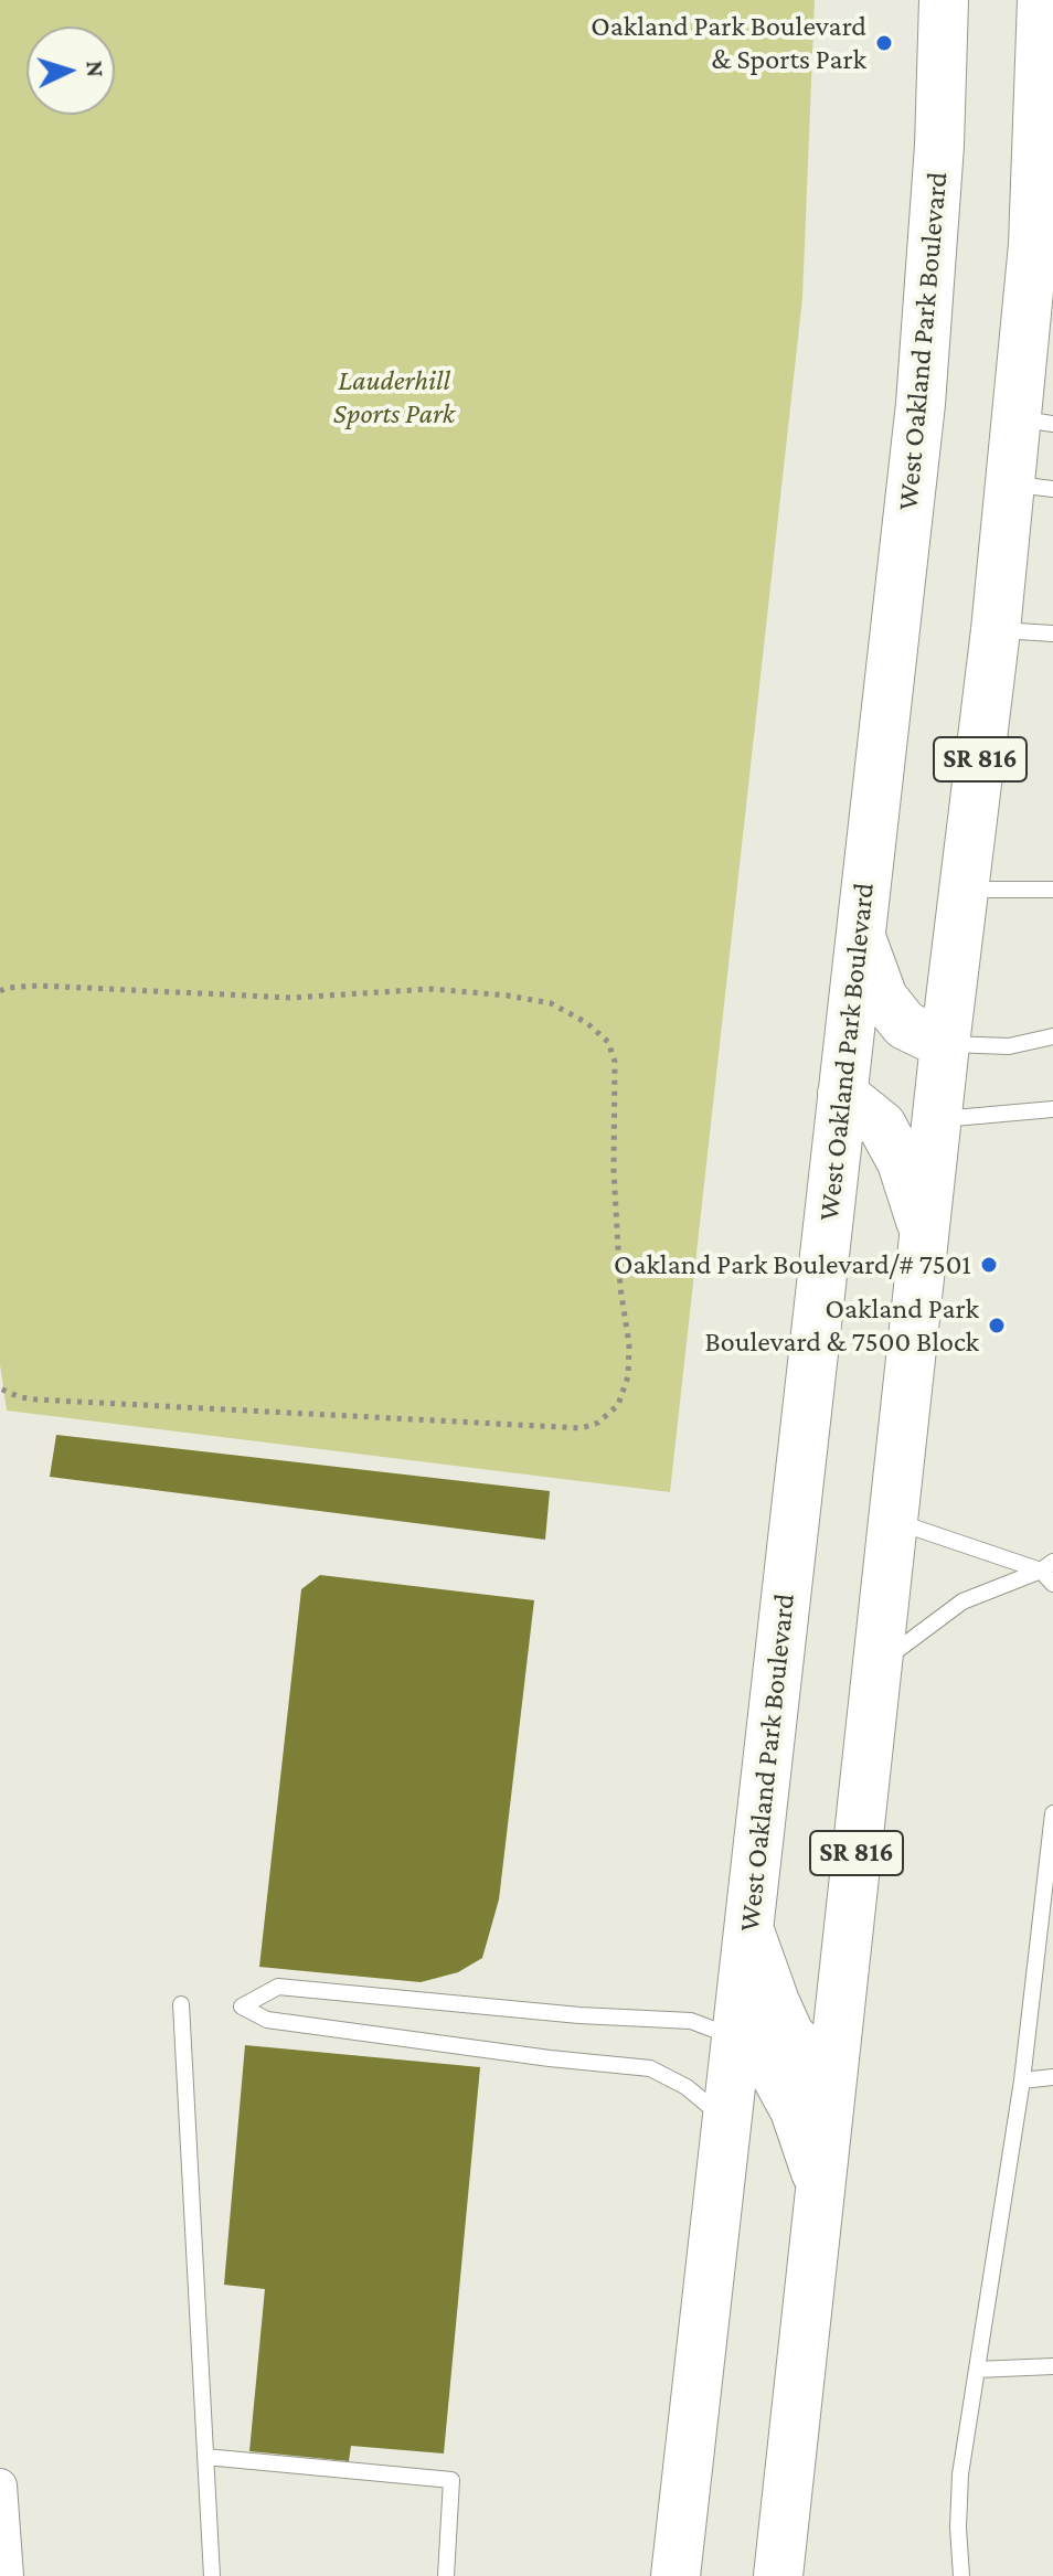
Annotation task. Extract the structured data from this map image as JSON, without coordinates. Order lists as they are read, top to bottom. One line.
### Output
{"streets":{"main road":["West Oakland Park Boulevard","SR 816"]},"parks":["Lauderhill Sports Park"],"places":["Oakland Park Boulevard & Sports Park","Oakland Park Boulevard/# 7501","Oakland Park Boulevard & 7500 Block"],"north":"right"}
